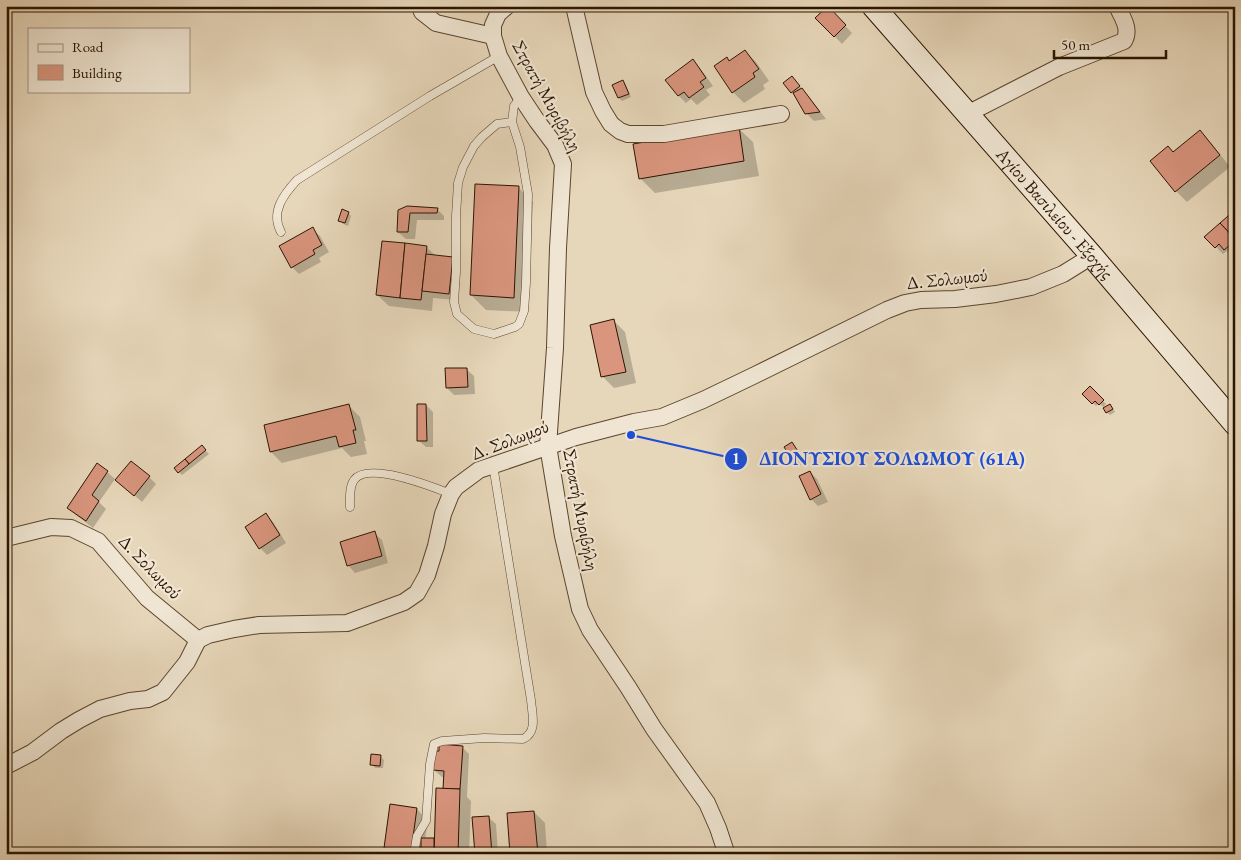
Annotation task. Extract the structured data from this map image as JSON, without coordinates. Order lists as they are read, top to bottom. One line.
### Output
{"streets":{"main road":["Αγίου Βασιλείου - Εξοχής"],"street":["Στρατή Μυριβήλη","Δ. Σολωμού"]},"crossings":[["Στρατή Μυριβήλη","Δ. Σολωμού"],["Αγίου Βασιλείου - Εξοχής","Δ. Σολωμού"]],"places":["ΔΙΟΝΥΣΙΟΥ ΣΟΛΩΜΟΥ (61Α)"],"legend":["Road","Building"],"scale_bar":"50 m"}
